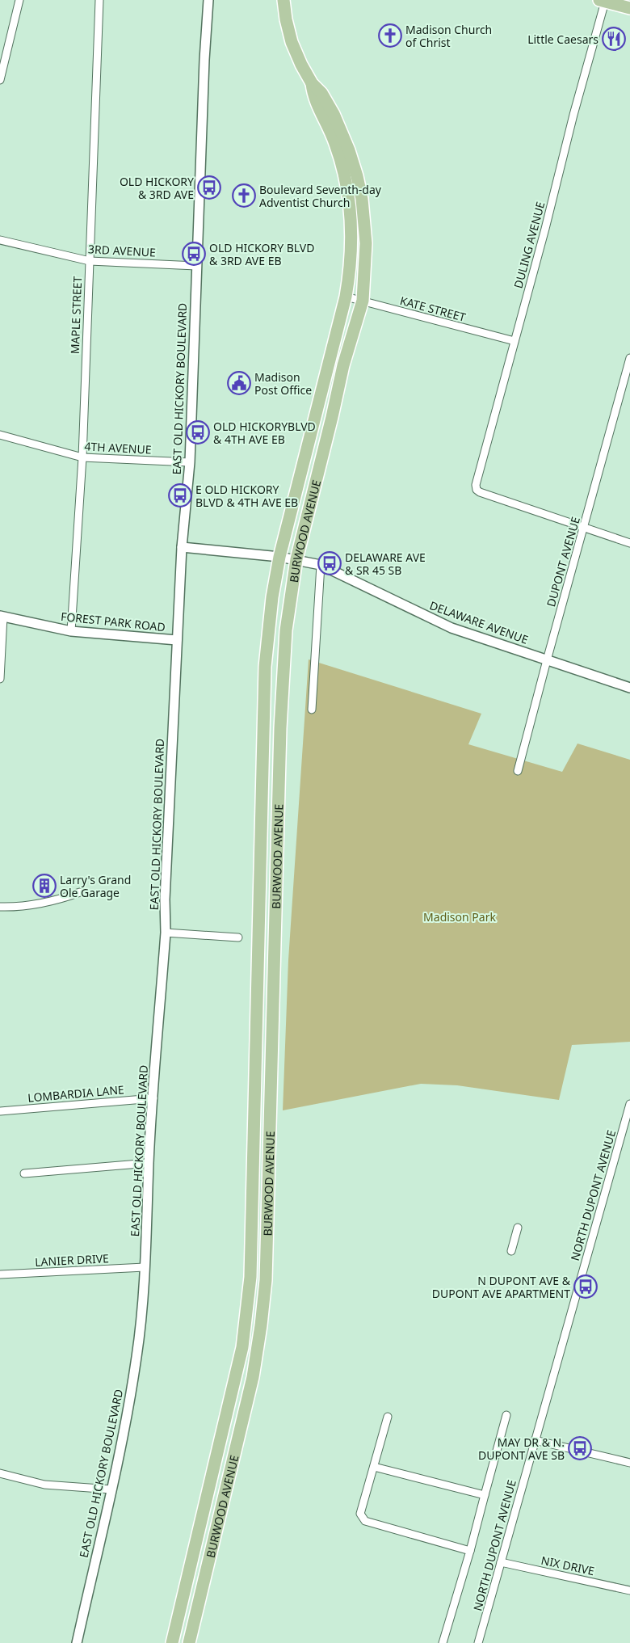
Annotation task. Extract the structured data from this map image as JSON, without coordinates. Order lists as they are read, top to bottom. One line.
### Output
{"streets":{"main road":["BURWOOD AVENUE"],"street":["DULING AVENUE","3RD AVENUE","KATE STREET","MAPLE STREET","EAST OLD HICKORY BOULEVARD","4TH AVENUE","DUPONT AVENUE","FOREST PARK ROAD","DELAWARE AVENUE","LOMBARDIA LANE","NORTH DUPONT AVENUE","LANIER DRIVE","NIX DRIVE"]},"crossings":[["DULING AVENUE","KATE STREET"],["DULING AVENUE","DUPONT AVENUE"],["3RD AVENUE","MAPLE STREET"],["3RD AVENUE","EAST OLD HICKORY BOULEVARD"],["KATE STREET","BURWOOD AVENUE"],["MAPLE STREET","4TH AVENUE"],["MAPLE STREET","FOREST PARK ROAD"],["EAST OLD HICKORY BOULEVARD","4TH AVENUE"],["EAST OLD HICKORY BOULEVARD","FOREST PARK ROAD"],["EAST OLD HICKORY BOULEVARD","DELAWARE AVENUE"],["EAST OLD HICKORY BOULEVARD","LOMBARDIA LANE"],["EAST OLD HICKORY BOULEVARD","LANIER DRIVE"],["BURWOOD AVENUE","DELAWARE AVENUE"],["DUPONT AVENUE","DELAWARE AVENUE"],["NORTH DUPONT AVENUE","NIX DRIVE"]],"parks":["Madison Park"],"places":{"church":["Madison Church of Christ","Boulevard Seventh-day Adventist Church"],"restaurant":["Little Caesars"],"bus stop":["OLD HICKORY & 3RD AVE","OLD HICKORY BLVD & 3RD AVE EB","OLD HICKORYBLVD & 4TH AVE EB","E OLD HICKORY BLVD & 4TH AVE EB","DELAWARE AVE & SR 45 SB","N DUPONT AVE & DUPONT AVE APARTMENT","MAY DR & N. DUPONT AVE SB"],"public building":["Madison Post Office"],"building":["Larry's Grand Ole Garage"]}}
